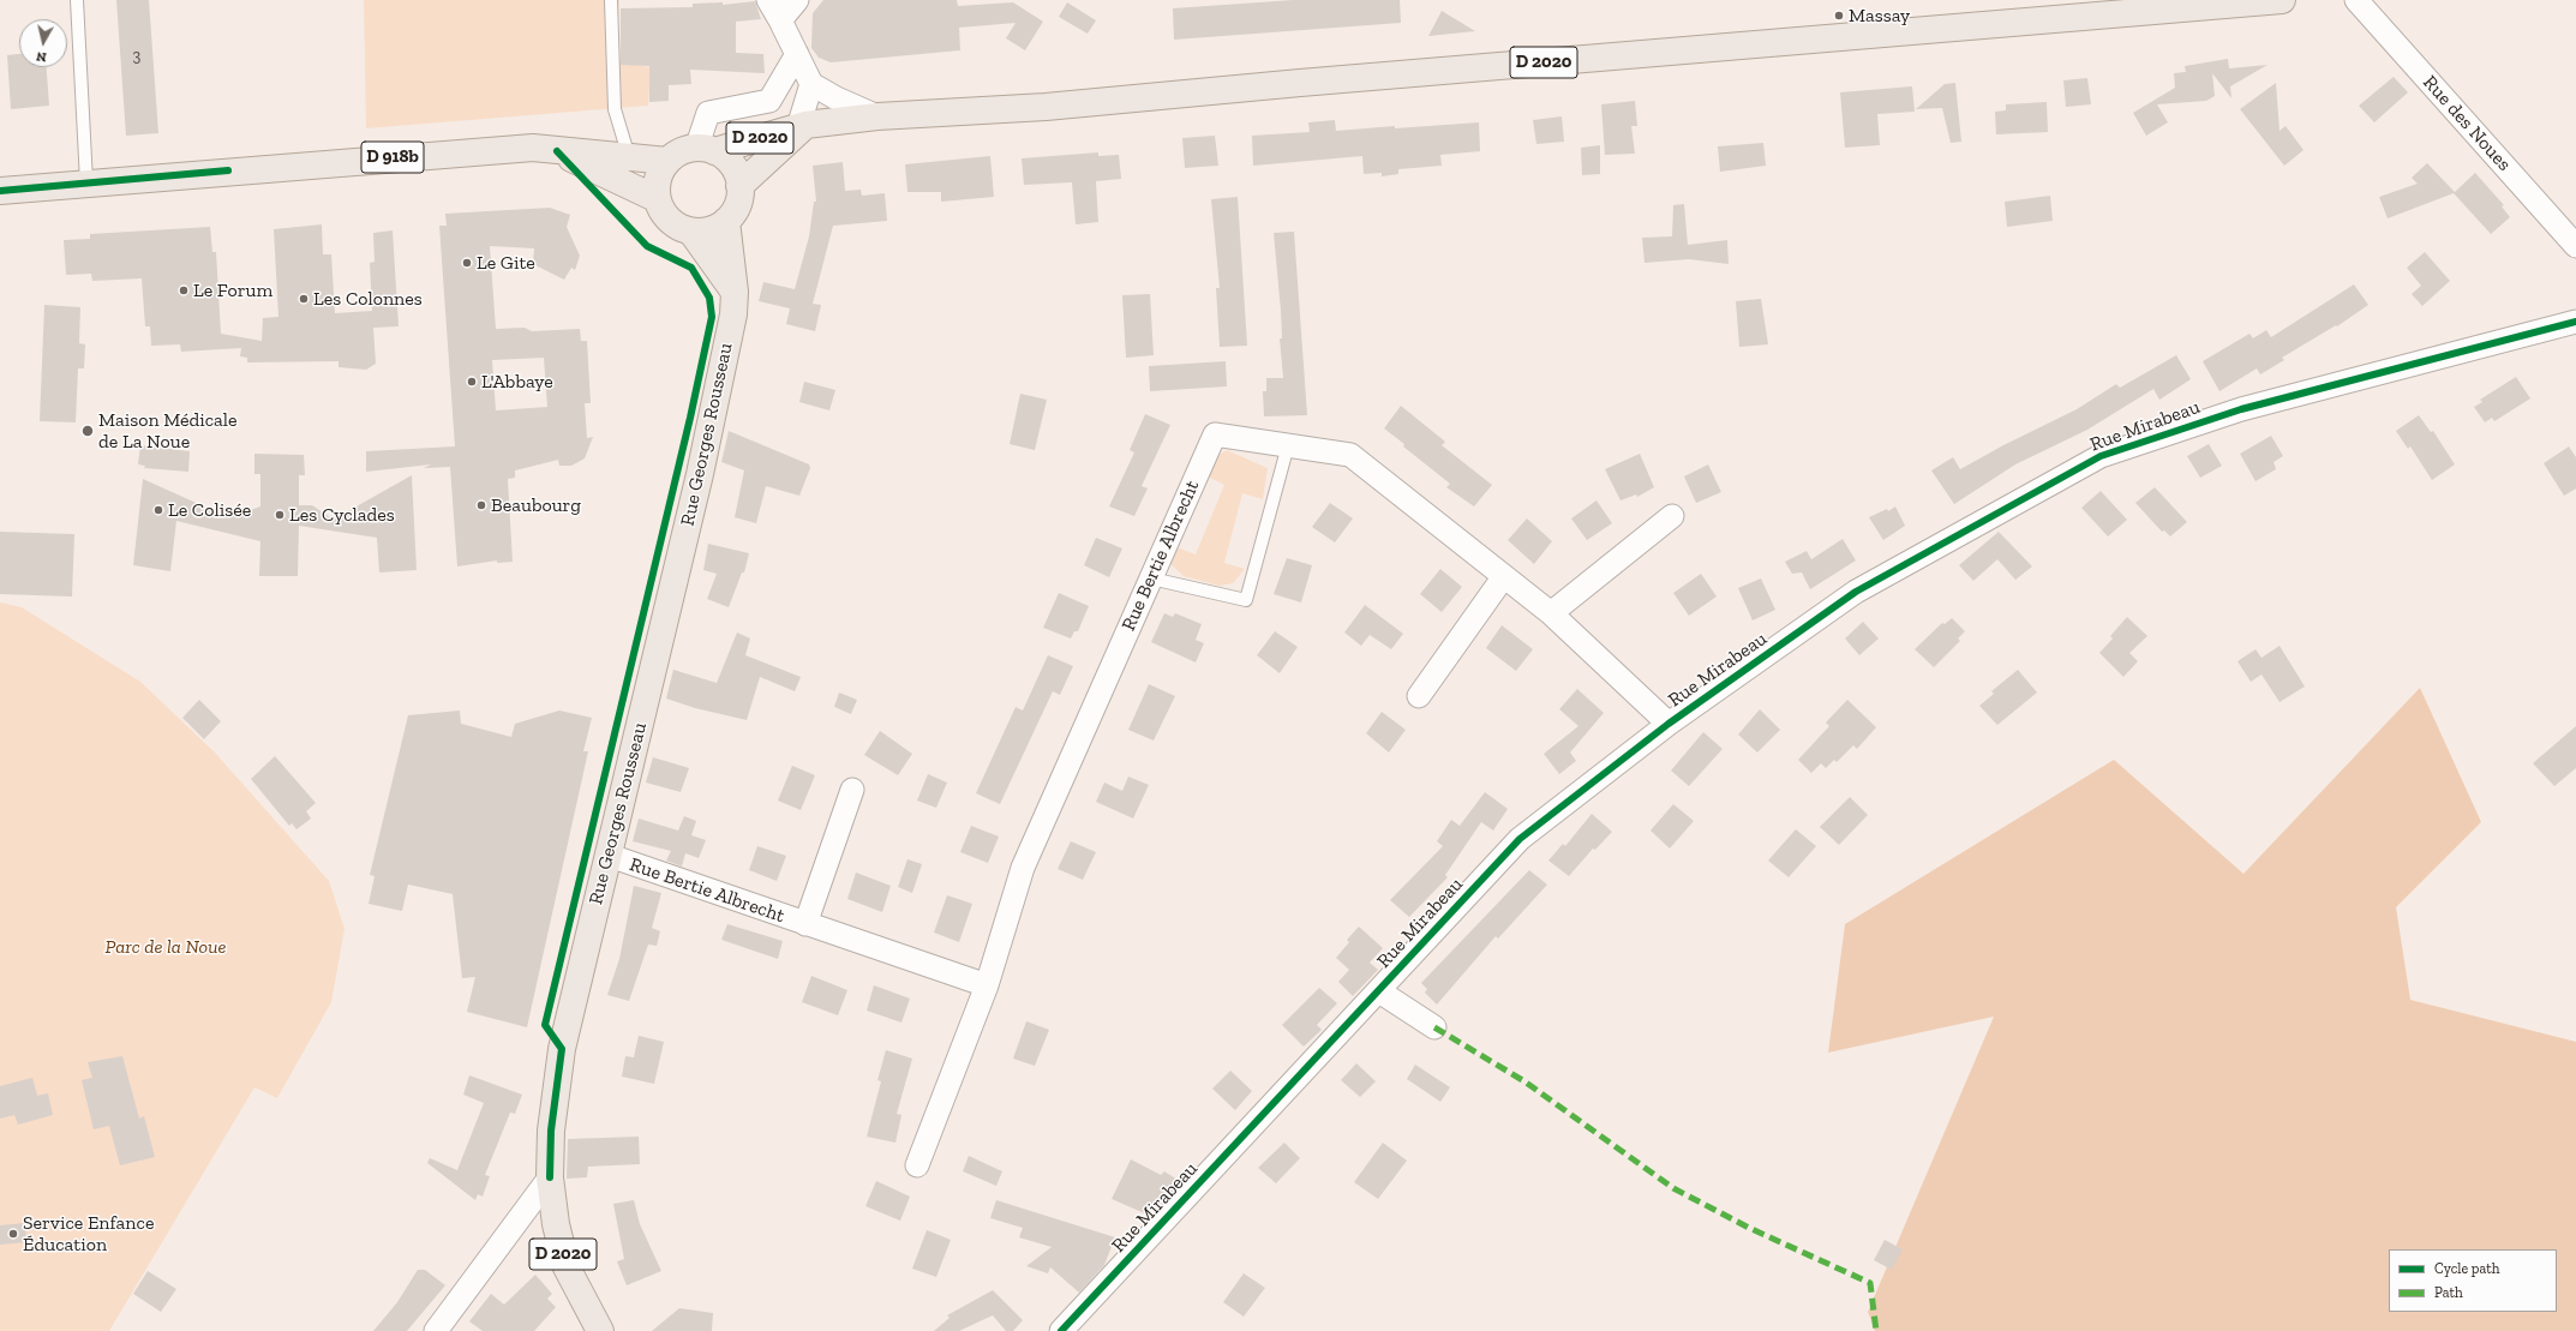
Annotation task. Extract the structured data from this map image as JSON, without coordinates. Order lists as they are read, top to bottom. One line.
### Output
{"streets":{"main road":["D 2020","D 918b","Rue Georges Rousseau"],"street":["Rue des Noues","Rue Mirabeau","Rue Bertie Albrecht"]},"crossings":[["D 2020","D 918b"],["D 2020","Rue Georges Rousseau"],["D 918b","Rue Georges Rousseau"],["Rue Mirabeau","Rue Bertie Albrecht"],["Rue Georges Rousseau","Rue Bertie Albrecht"]],"parks":["Parc de la Noue"],"places":["Massay","Le Gite","Le Forum","Les Colonnes","L'Abbaye","Maison Médicale de La Noue","Beaubourg","Le Colisée","Les Cyclades","Service Enfance Éducation"],"house_numbers":["3"],"legend":["Cycle path","Path"],"north":"bottom"}
